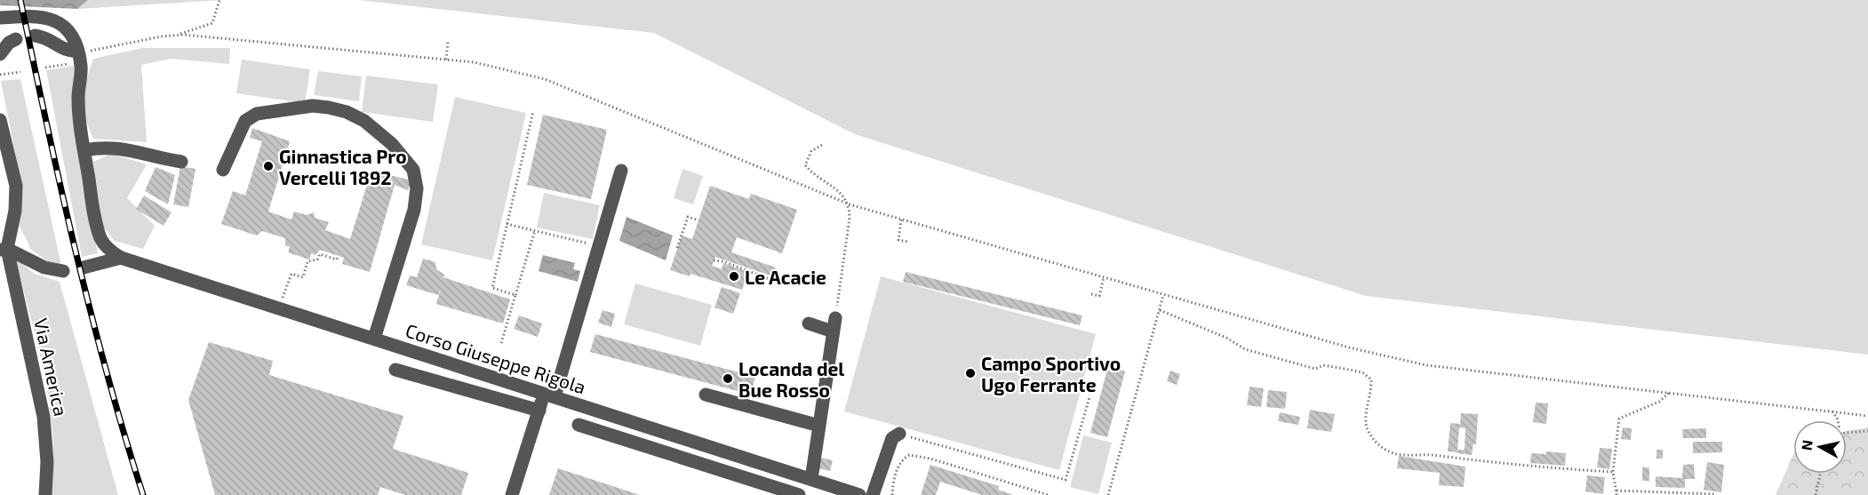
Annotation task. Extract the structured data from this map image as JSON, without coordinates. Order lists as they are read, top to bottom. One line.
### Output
{"streets":{"street":["Corso Giuseppe Rigola","Via America"]},"places":["Ginnastica Pro Vercelli 1892","Le Acacie","Campo Sportivo Ugo Ferrante","Locanda del Bue Rosso"],"north":"left"}
